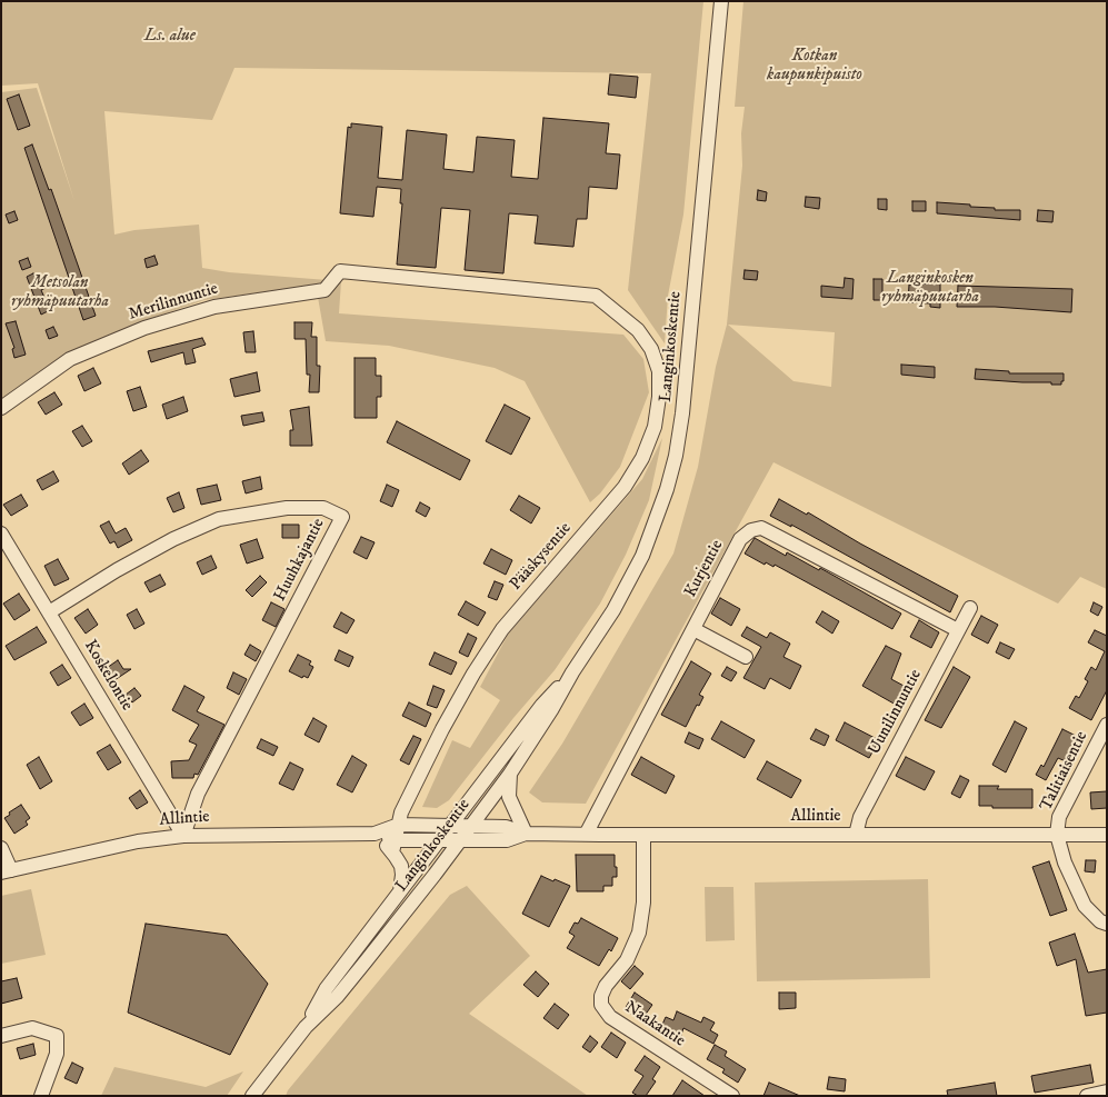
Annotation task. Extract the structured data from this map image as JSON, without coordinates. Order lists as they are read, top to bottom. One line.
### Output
{"streets":{"street":["Merilinnuntie","Langinkoskentie","Pääskysentie","Huuhkajantie","Kurjentie","Koskelontie","Uunilinnuntie","Talitiaisentie","Allintie","Naakantie"]},"crossings":[["Merilinnuntie","Pääskysentie"],["Langinkoskentie","Allintie"],["Pääskysentie","Allintie"],["Huuhkajantie","Koskelontie"],["Huuhkajantie","Allintie"],["Kurjentie","Uunilinnuntie"],["Kurjentie","Allintie"],["Koskelontie","Allintie"],["Uunilinnuntie","Allintie"],["Talitiaisentie","Allintie"],["Allintie","Naakantie"]],"parks":["Ls. alue","Kotkan kaupunkipuisto","Langinkosken ryhmäpuutarha","Metsolan ryhmäpuutarha"]}
